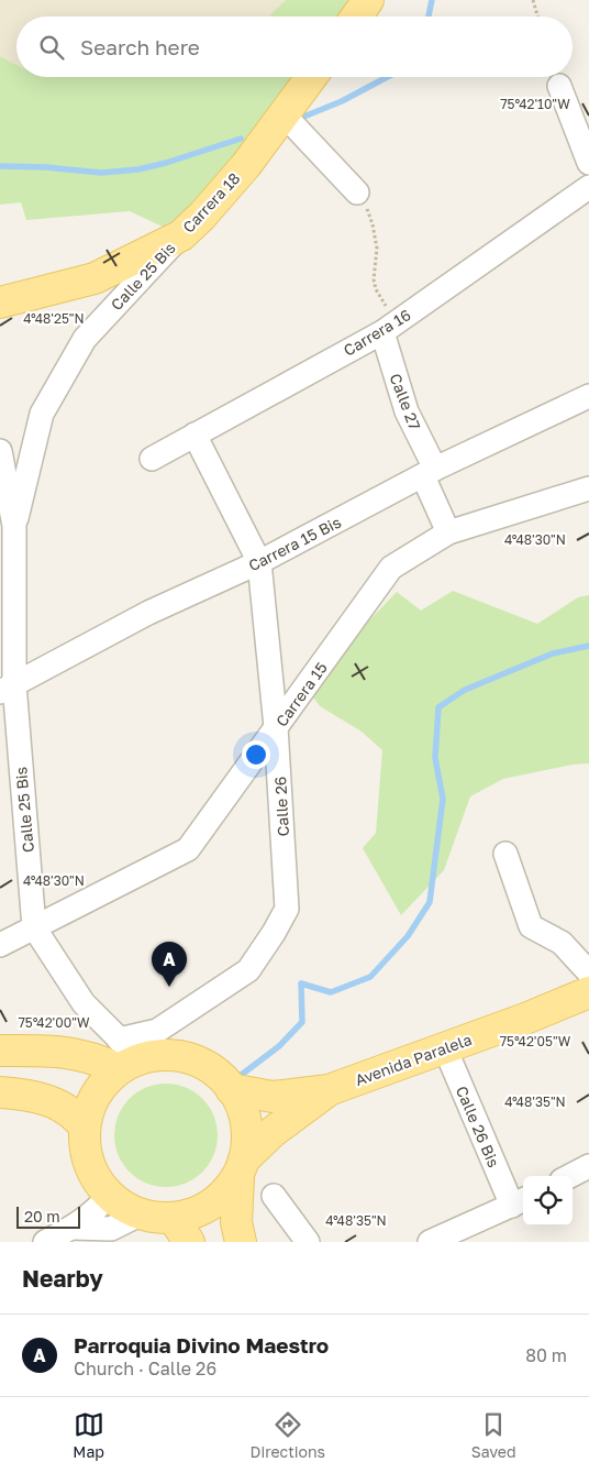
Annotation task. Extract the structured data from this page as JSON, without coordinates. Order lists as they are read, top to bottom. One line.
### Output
{"streets":{"main road":["Carrera 18","Avenida Paralela"],"street":["Calle 25 Bis","Carrera 16","Calle 27","Carrera 15 Bis","Carrera 15","Calle 26","Calle 26 Bis"]},"crossings":[["Carrera 18","Calle 25 Bis"],["Calle 25 Bis","Carrera 15 Bis"],["Calle 25 Bis","Carrera 15"],["Calle 25 Bis","Calle 26"],["Calle 25 Bis","Avenida Paralela"],["Carrera 16","Calle 27"],["Carrera 16","Calle 26"],["Calle 27","Carrera 15 Bis"],["Calle 27","Carrera 15"],["Carrera 15 Bis","Calle 26"],["Carrera 15","Calle 26"],["Calle 26","Avenida Paralela"],["Avenida Paralela","Calle 26 Bis"]],"scale_bar":"20 m","page":{"search":"Search here","pins":"A","scale":"20 m","heading":"Nearby","list":[{"mark":"A","name":"Parroquia Divino Maestro","note":"Church · Calle 26","value":"80 m"}],"nav":["Map","Directions","Saved"]},"coordinates":["75°42'10\"W","4°48'25\"N","4°48'30\"N","75°42'00\"W","75°42'05\"W","4°48'35\"N"]}
